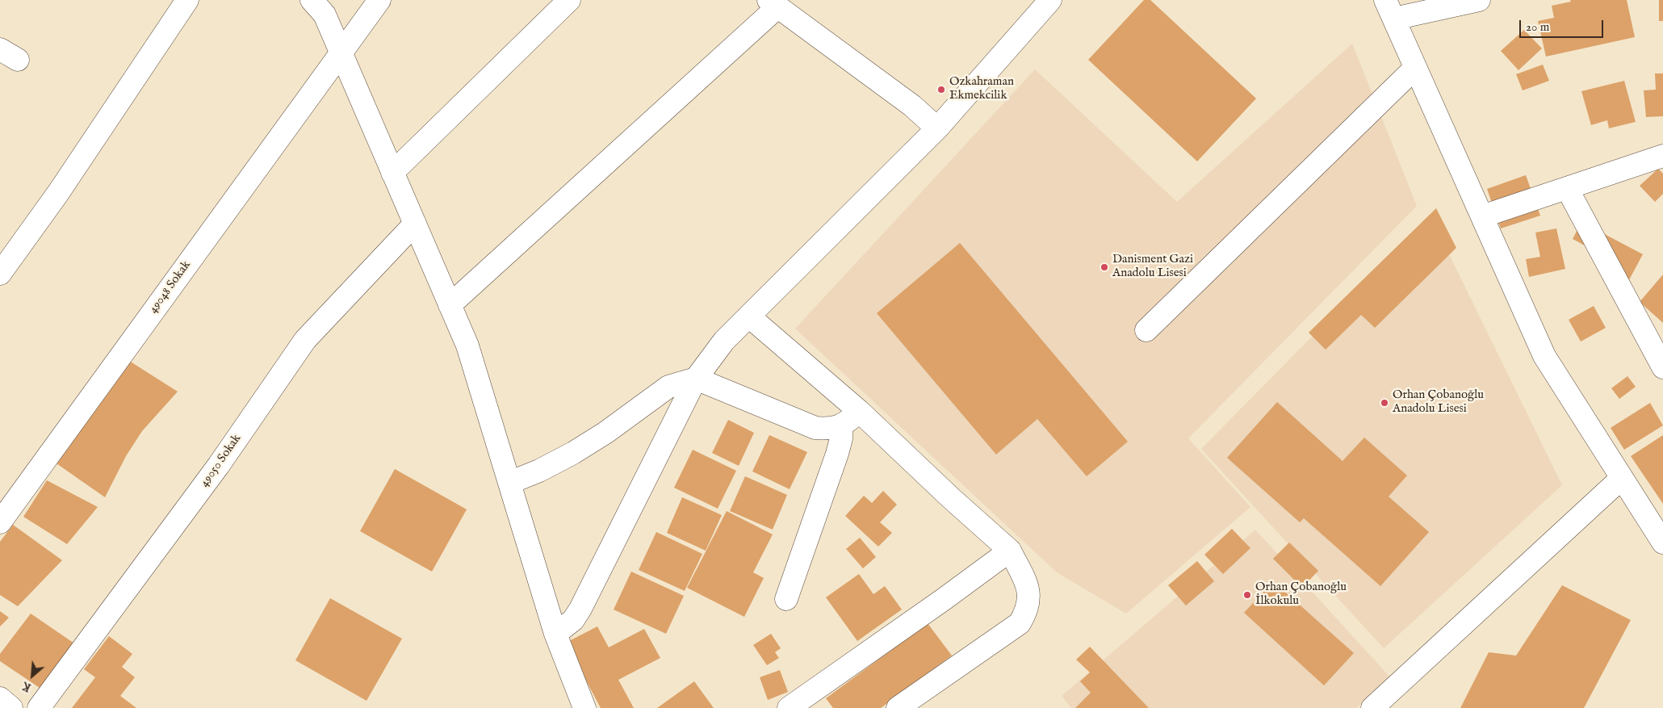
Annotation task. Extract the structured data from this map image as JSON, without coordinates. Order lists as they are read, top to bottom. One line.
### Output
{"streets":{"street":["49048 Sokak","49050 Sokak"]},"places":["Ozkahraman Ekmekcilik","Danisment Gazi Anadolu Lisesi","Orhan Çobanoğlu Anadolu Lisesi","Orhan Çobanoğlu İlkokulu"],"scale_bar":"20 m","north":"bottom left"}
